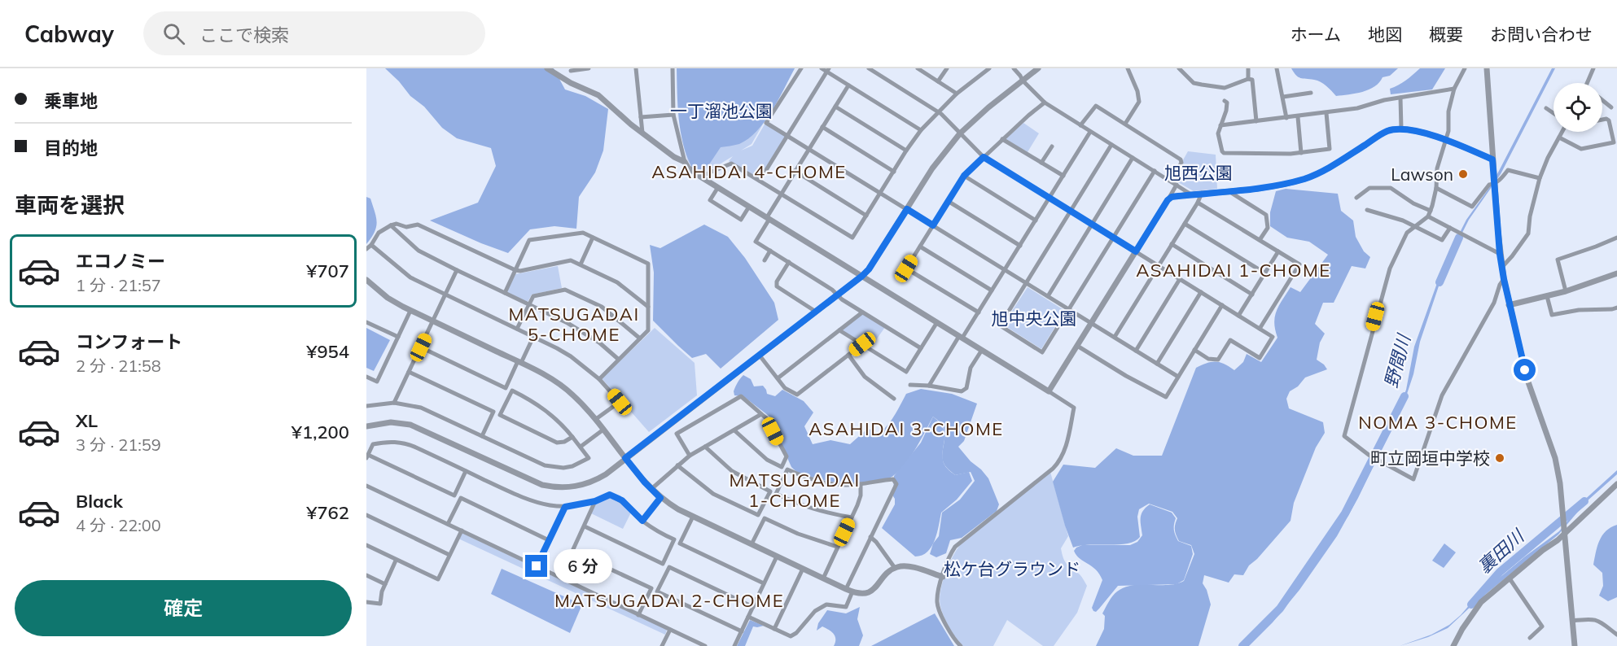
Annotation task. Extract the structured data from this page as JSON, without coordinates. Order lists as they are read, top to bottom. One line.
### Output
{"districts":["ASAHIDAI 4-CHOME","ASAHIDAI 1-CHOME","MATSUGADAI 5-CHOME","NOMA 3-CHOME","ASAHIDAI 3-CHOME","MATSUGADAI 1-CHOME","MATSUGADAI 2-CHOME"],"water":["野間川","裏田川"],"parks":["一丁溜池公園","旭西公園","旭中央公園","松ケ台グラウンド"],"places":["Lawson","町立岡垣中学校"],"page":{"header":"Cabway","search":"ここで検索","nav":["ホーム","地図","概要","お問い合わせ"],"banner":["乗車地","目的地"],"heading":"車両を選択","list":[{"name":"エコノミー","note":"1 分 · 21:57","value":"¥707"},{"name":"コンフォート","note":"2 分 · 21:58","value":"¥954"},{"name":"XL","note":"3 分 · 21:59","value":"¥1,200"},{"name":"Black","note":"4 分 · 22:00","value":"¥762"}],"bubble":"6 分","buttons":"確定"}}
